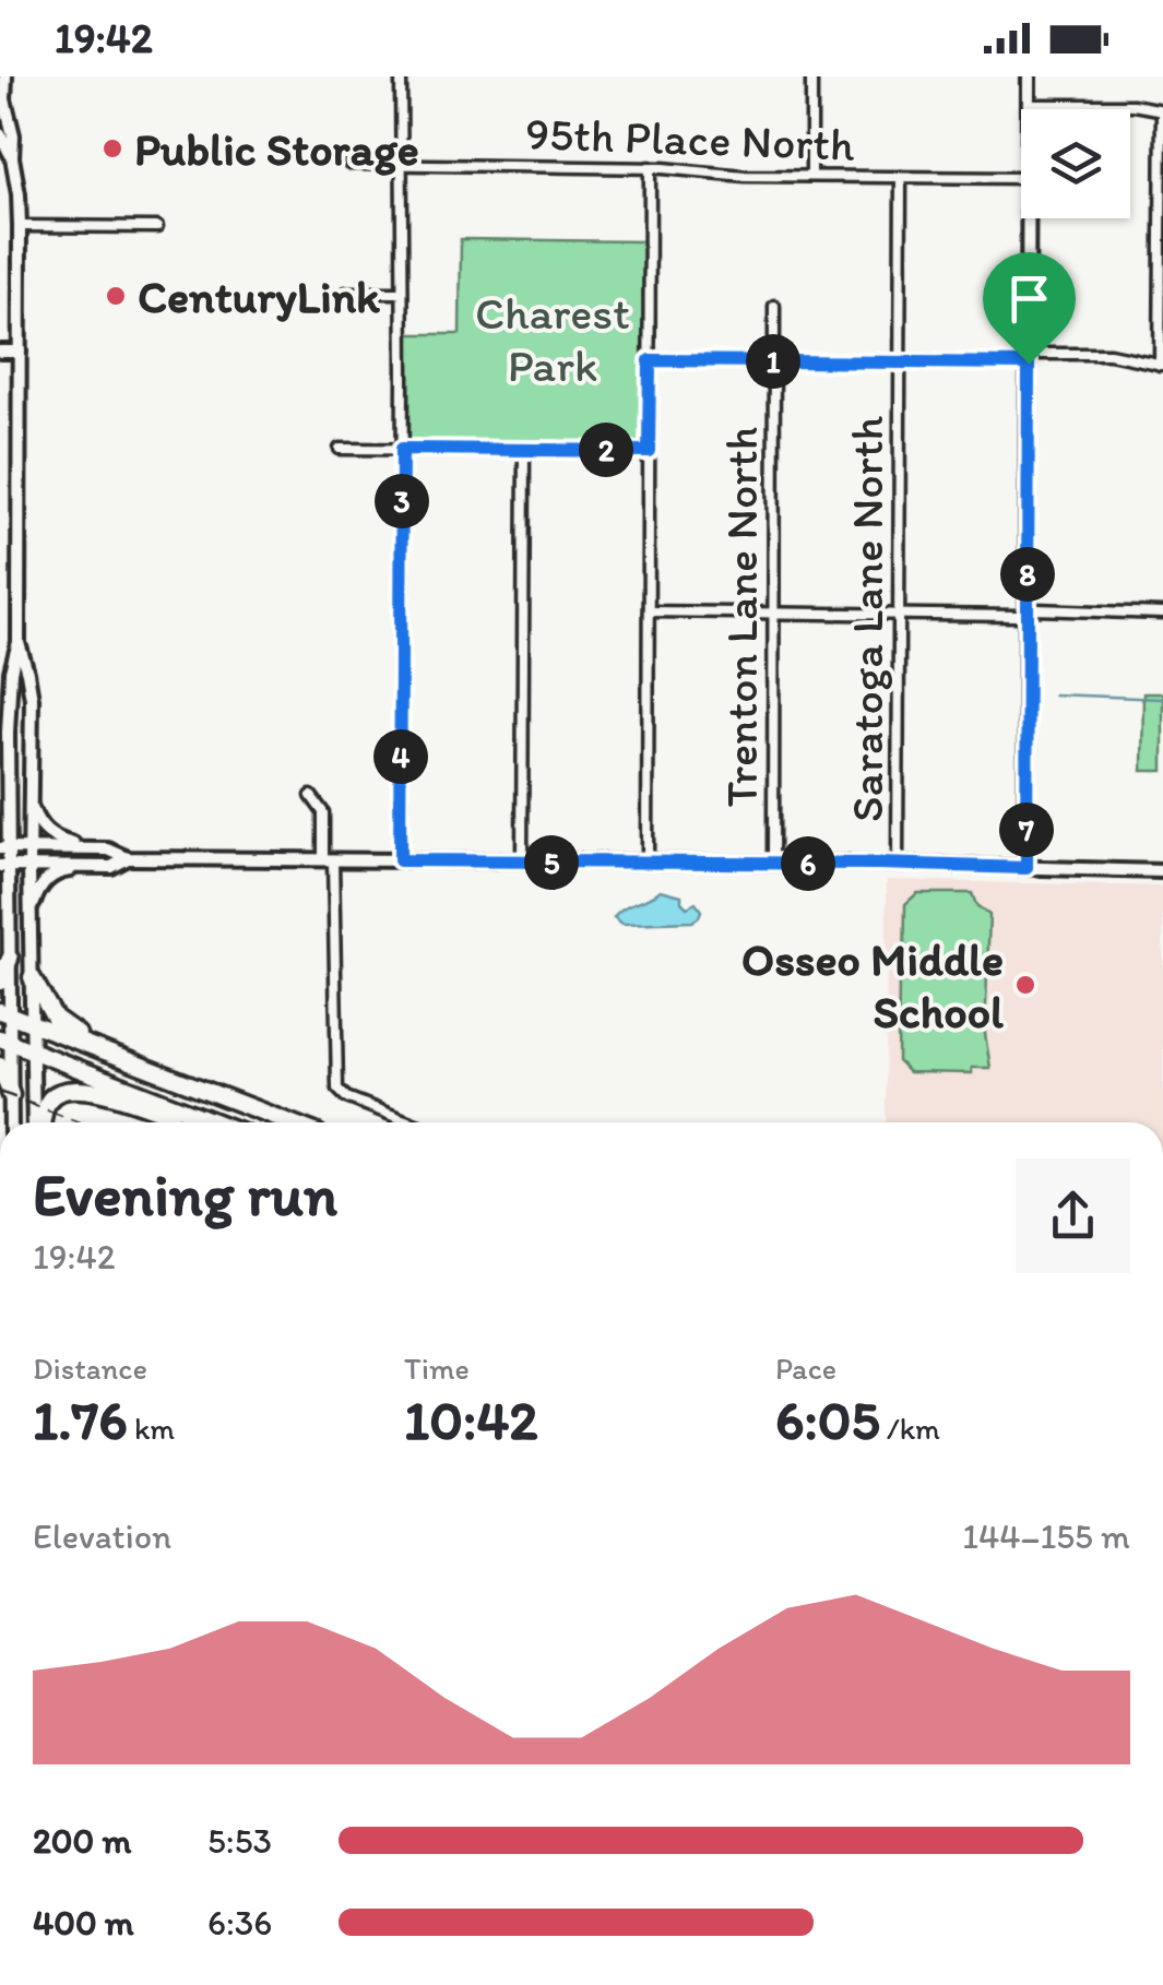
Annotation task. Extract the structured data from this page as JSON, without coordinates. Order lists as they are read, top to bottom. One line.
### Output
{"streets":{"street":["95th Place North","Trenton Lane North","Saratoga Lane North"]},"crossings":[["95th Place North","Saratoga Lane North"]],"parks":["Charest Park"],"places":["Public Storage","CenturyLink","Osseo Middle School"],"page":{"status":"19:42","pins":["1","2","3","8","4","7","5","6"],"heading":["Evening run","19:42"],"stats":[["Distance","1.76 km"],["Time","10:42"],["Pace","6:05 /km"]],"chart":["Elevation","144–155 m"],"list":[{"name":"200 m","note":"5:53"},{"name":"400 m","note":"6:36"}]}}
